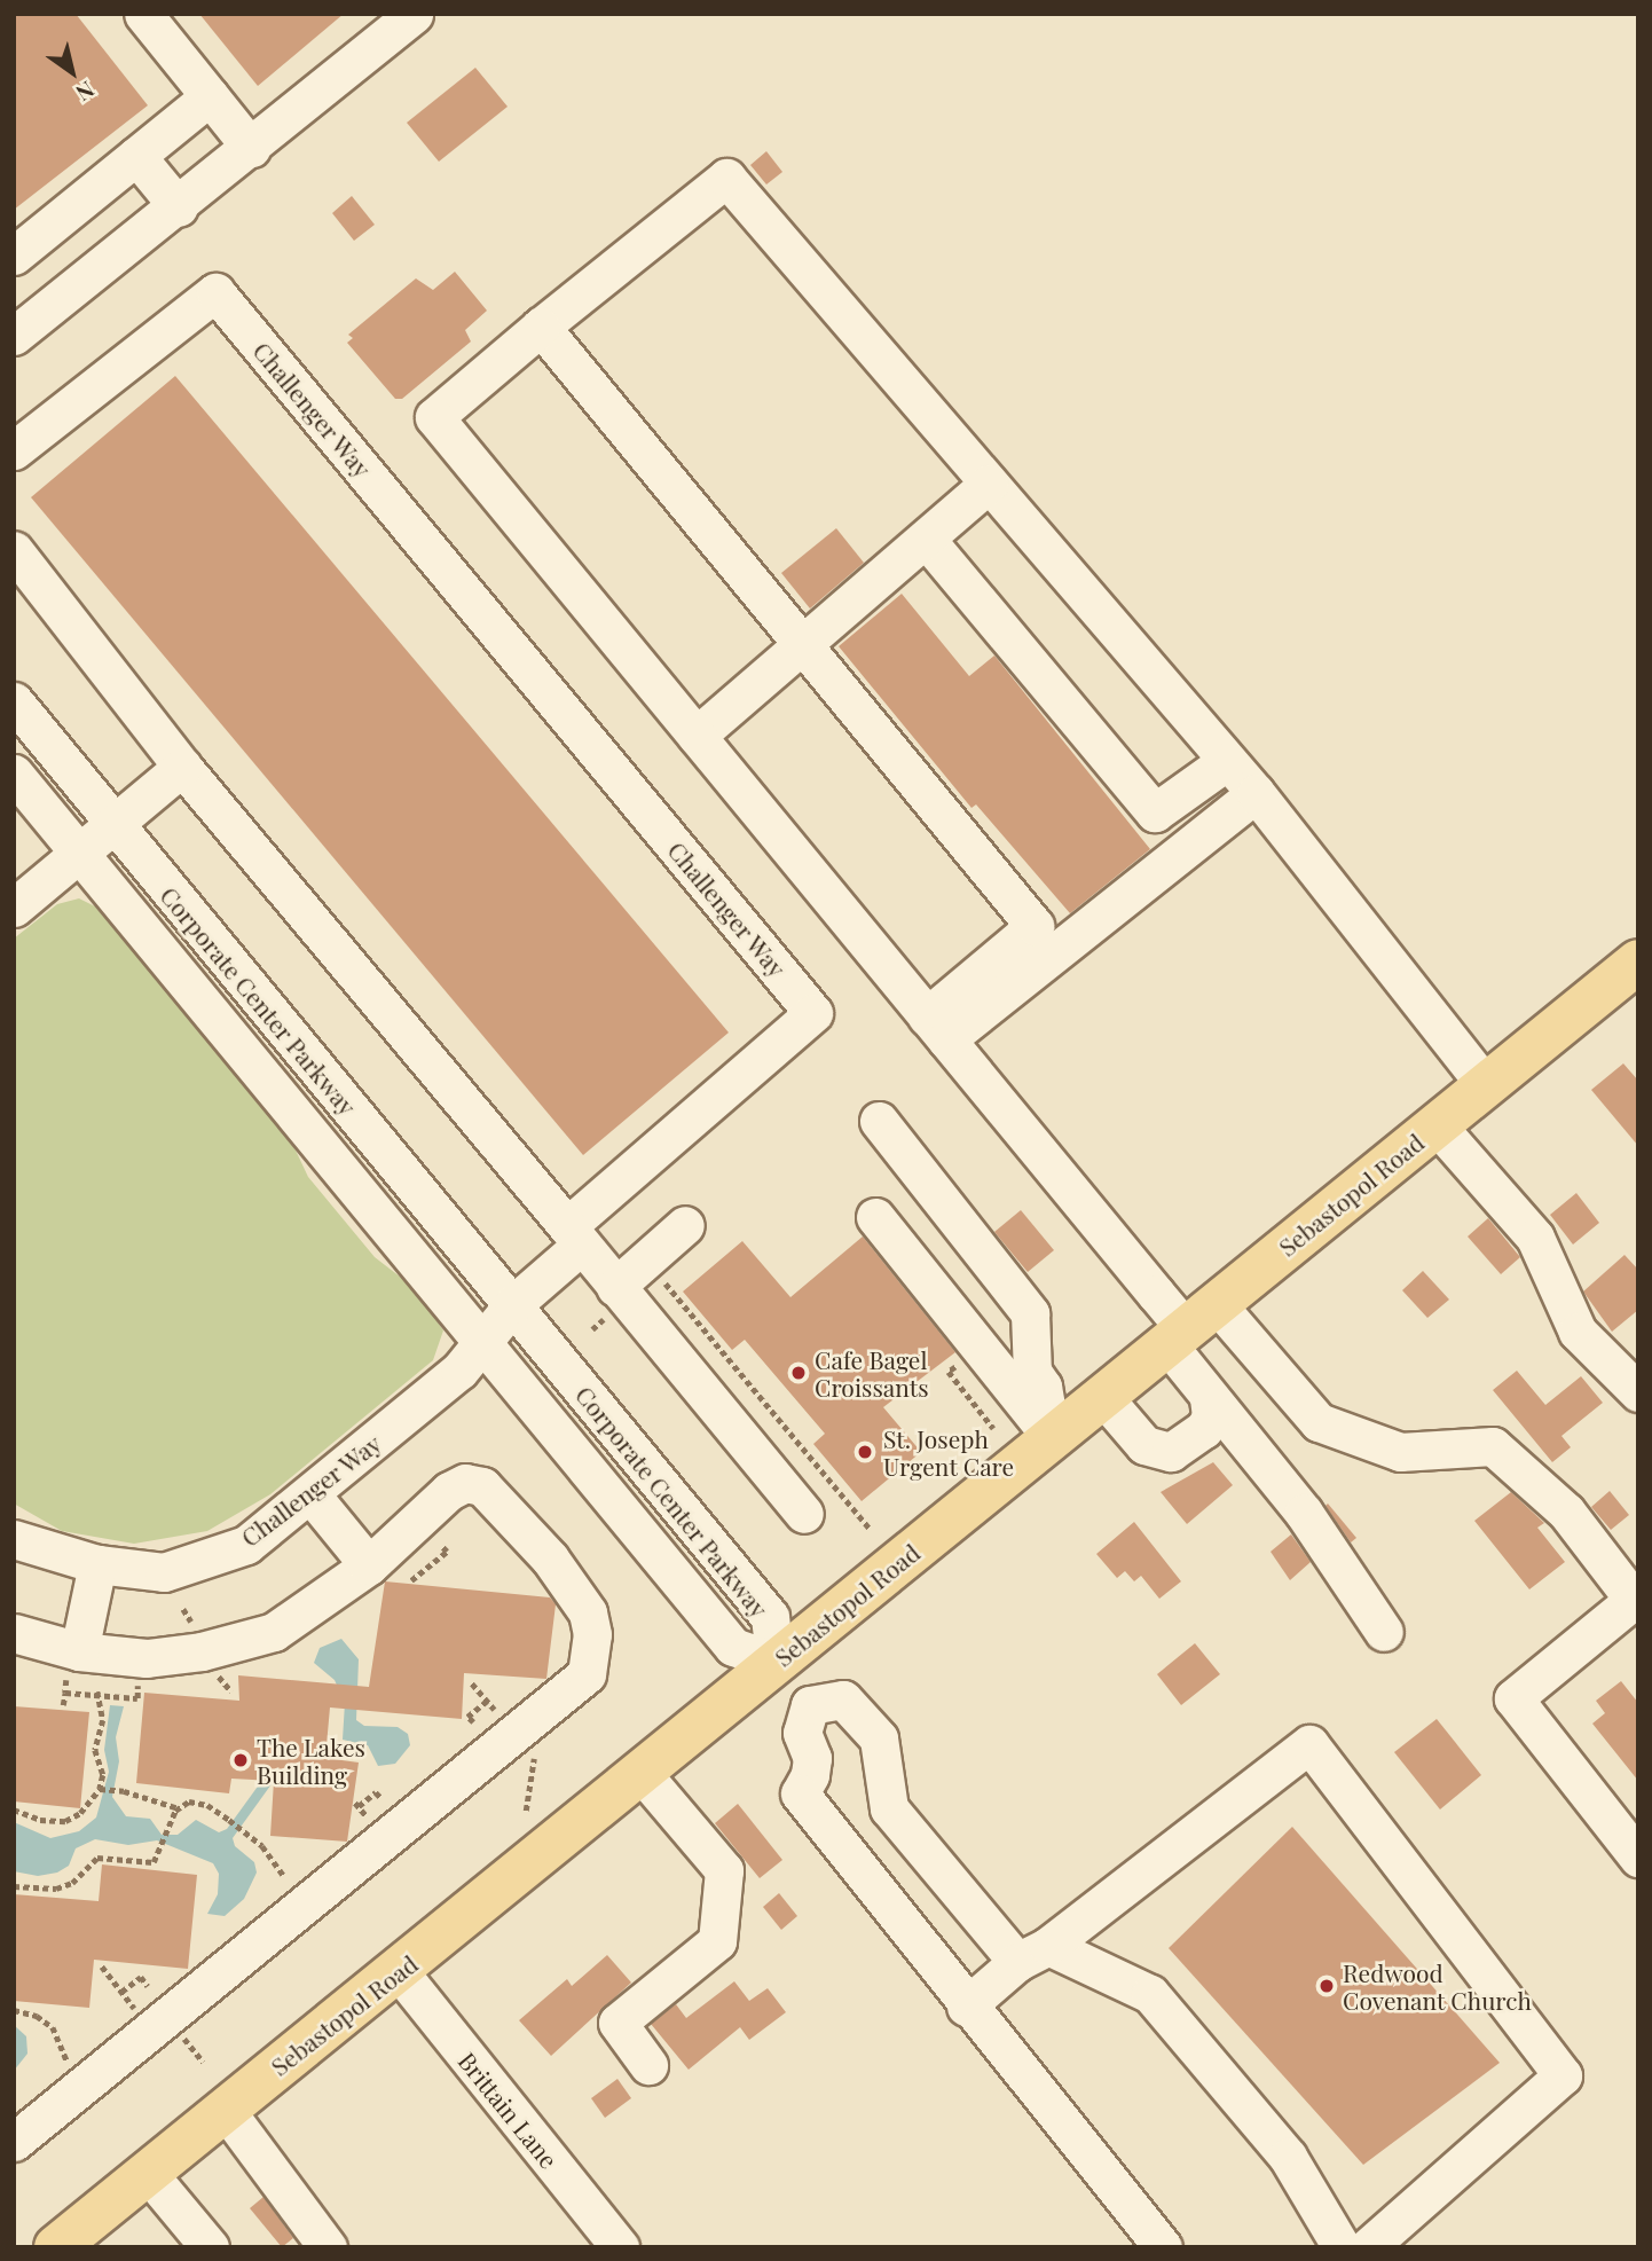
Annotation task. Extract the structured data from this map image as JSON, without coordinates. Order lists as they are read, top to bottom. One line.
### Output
{"streets":{"main road":["Sebastopol Road"],"street":["Challenger Way","Corporate Center Parkway","Brittain Lane"]},"crossings":[["Challenger Way","Corporate Center Parkway"],["Corporate Center Parkway","Sebastopol Road"],["Sebastopol Road","Brittain Lane"]],"places":["Cafe Bagel Croissants","St. Joseph Urgent Care","The Lakes Building","Redwood Covenant Church"],"north":"bottom right"}
